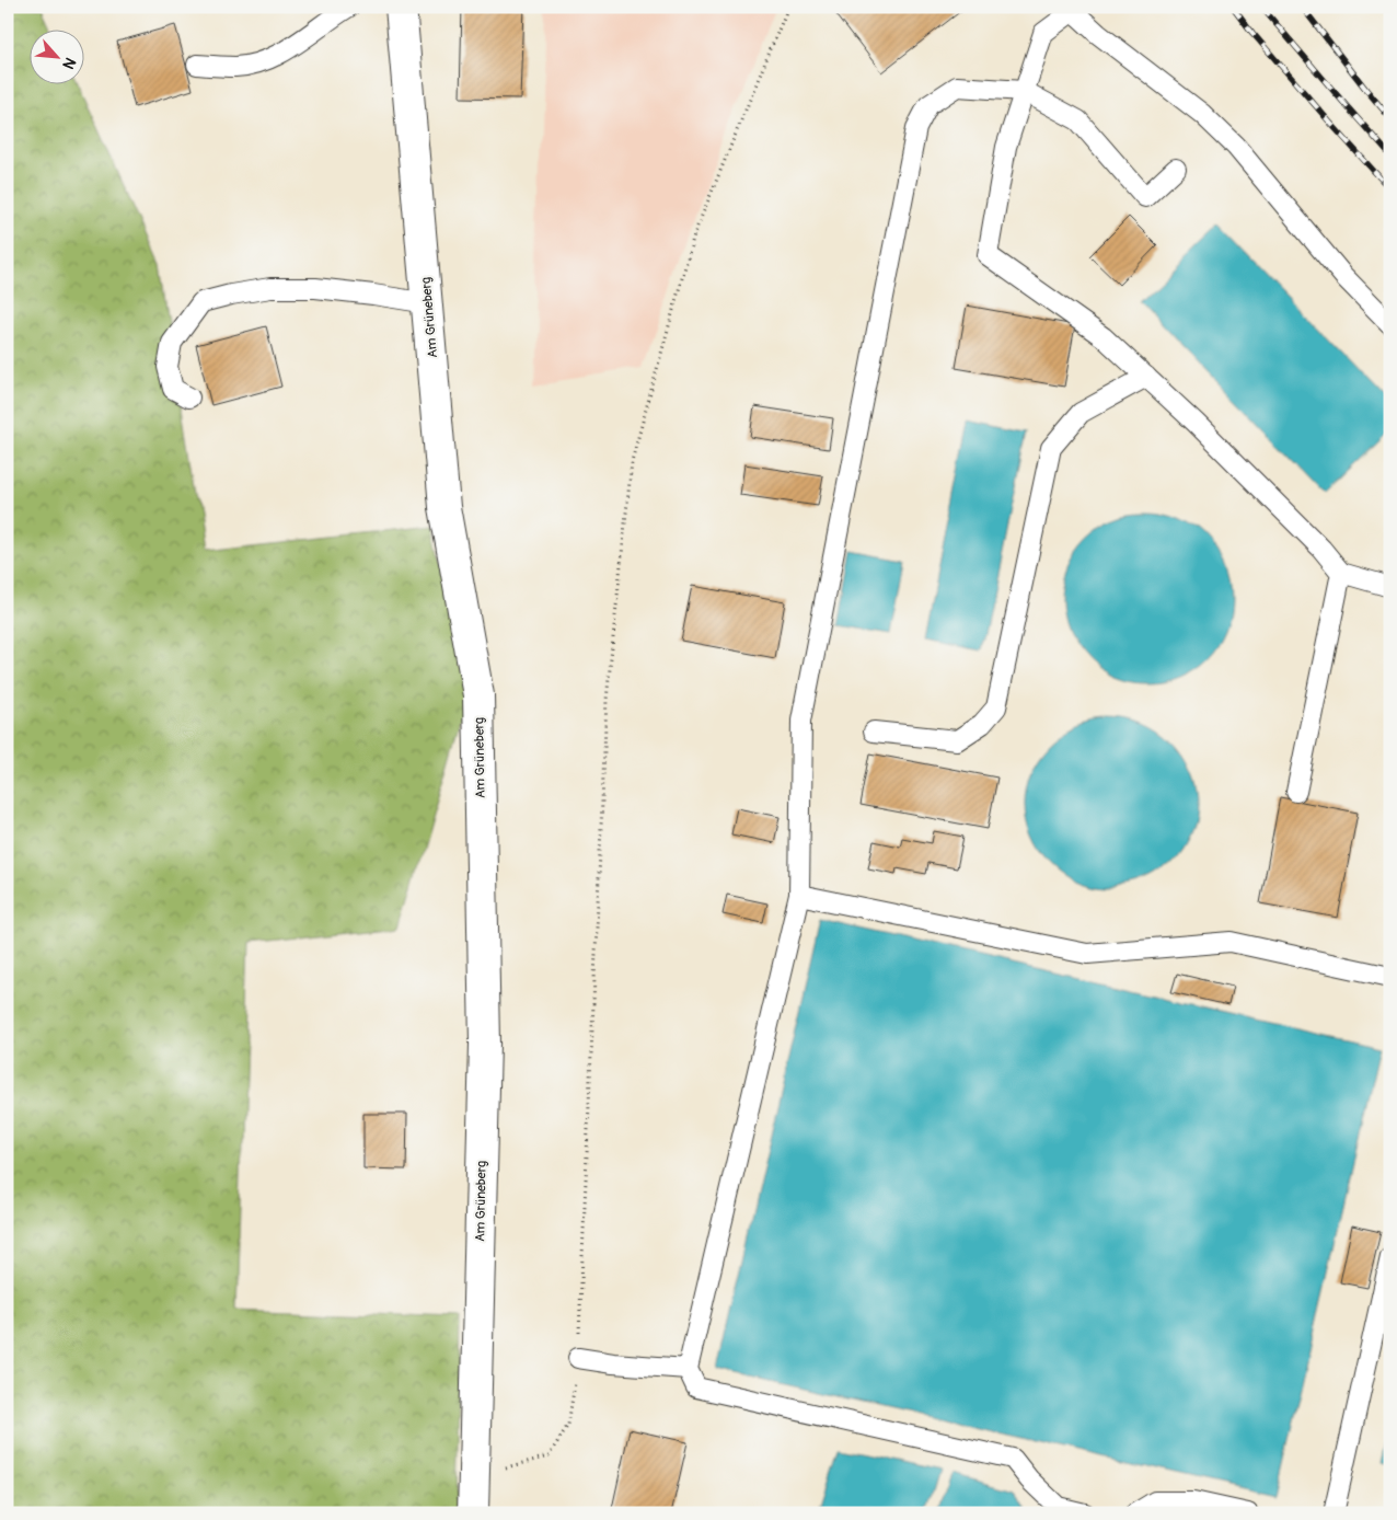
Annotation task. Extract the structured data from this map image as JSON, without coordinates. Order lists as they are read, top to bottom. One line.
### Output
{"streets":{"street":["Am Grüneberg"]},"north":"bottom right"}
